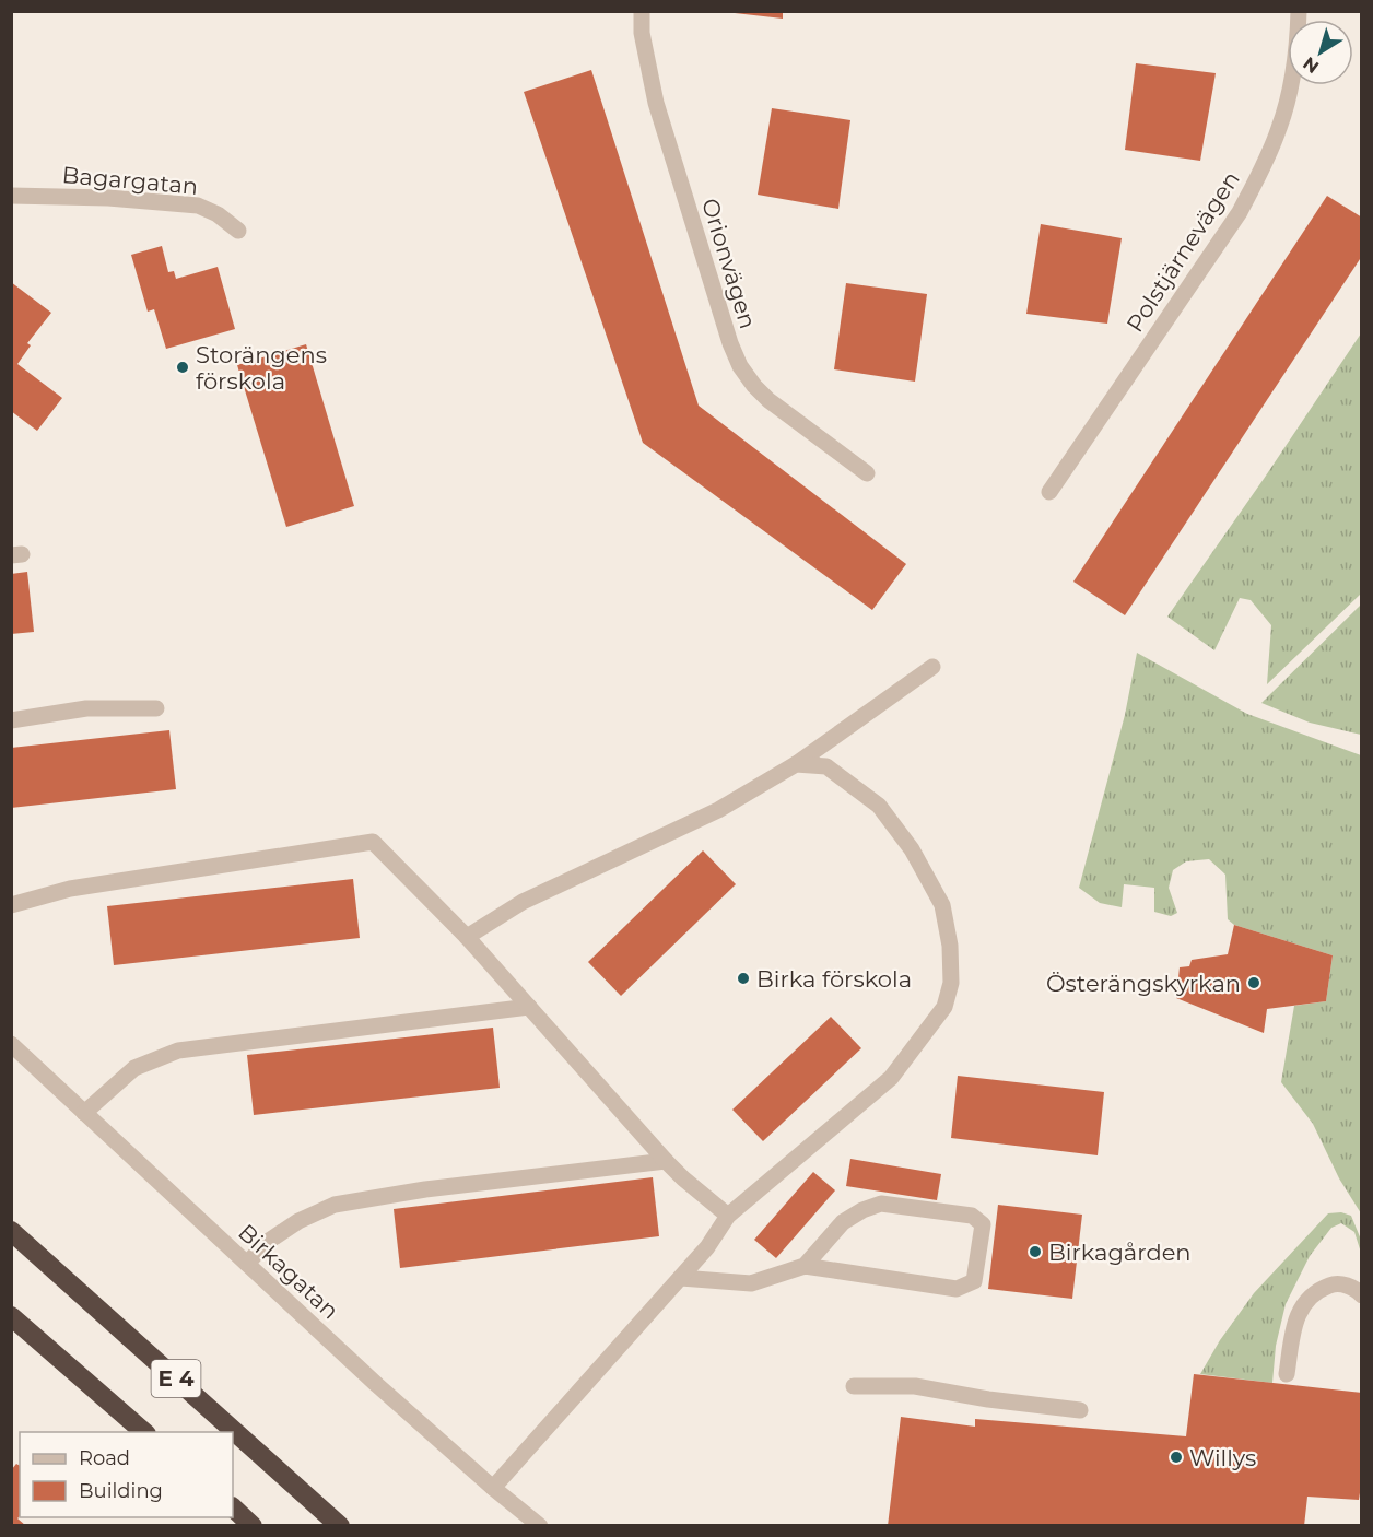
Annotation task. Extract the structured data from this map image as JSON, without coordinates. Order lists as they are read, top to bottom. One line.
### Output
{"streets":{"highway":["E 4"],"street":["Bagargatan","Polstjärnevägen","Orionvägen","Birkagatan"]},"places":["Storängens förskola","Birka förskola","Österängskyrkan","Birkagården","Willys"],"legend":["Road","Building"],"north":"bottom left"}
